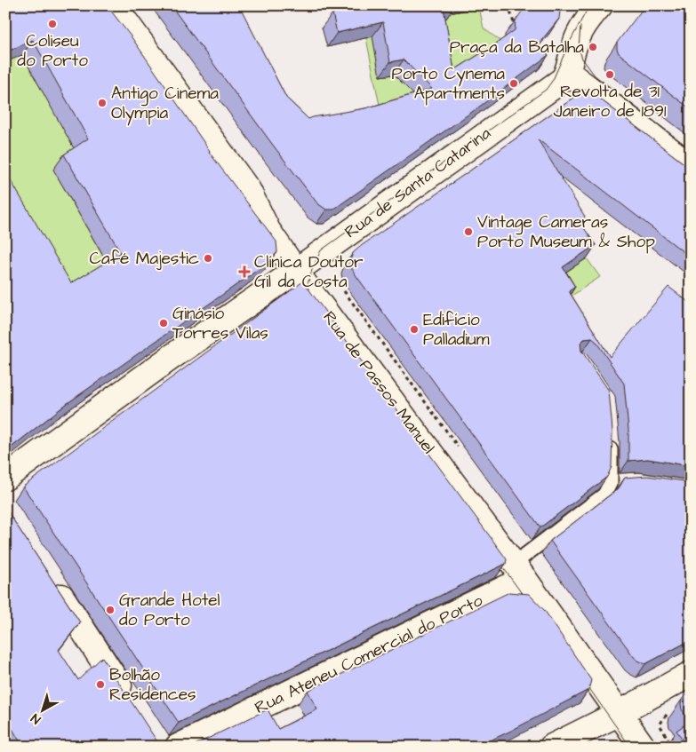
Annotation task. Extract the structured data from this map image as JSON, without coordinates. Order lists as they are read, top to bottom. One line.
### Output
{"streets":{"street":["Rua de Santa Catarina","Rua de Passos Manuel","Rua Ateneu Comercial do Porto"]},"crossings":[["Rua de Santa Catarina","Rua de Passos Manuel"],["Rua de Passos Manuel","Rua Ateneu Comercial do Porto"]],"places":{"other":["Coliseu do Porto","Praça da Batalha","Revolta de 31 Janeiro de 1891","Porto Cynema Apartments","Antigo Cinema Olympia","Vintage Cameras Porto Museum & Shop","Café Majestic","Ginásio Torres Vilas","Edifício Palladium","Grande Hotel do Porto","Bolhão Residences"],"health":["Clínica Doutor Gil da Costa"]},"north":"bottom left"}
